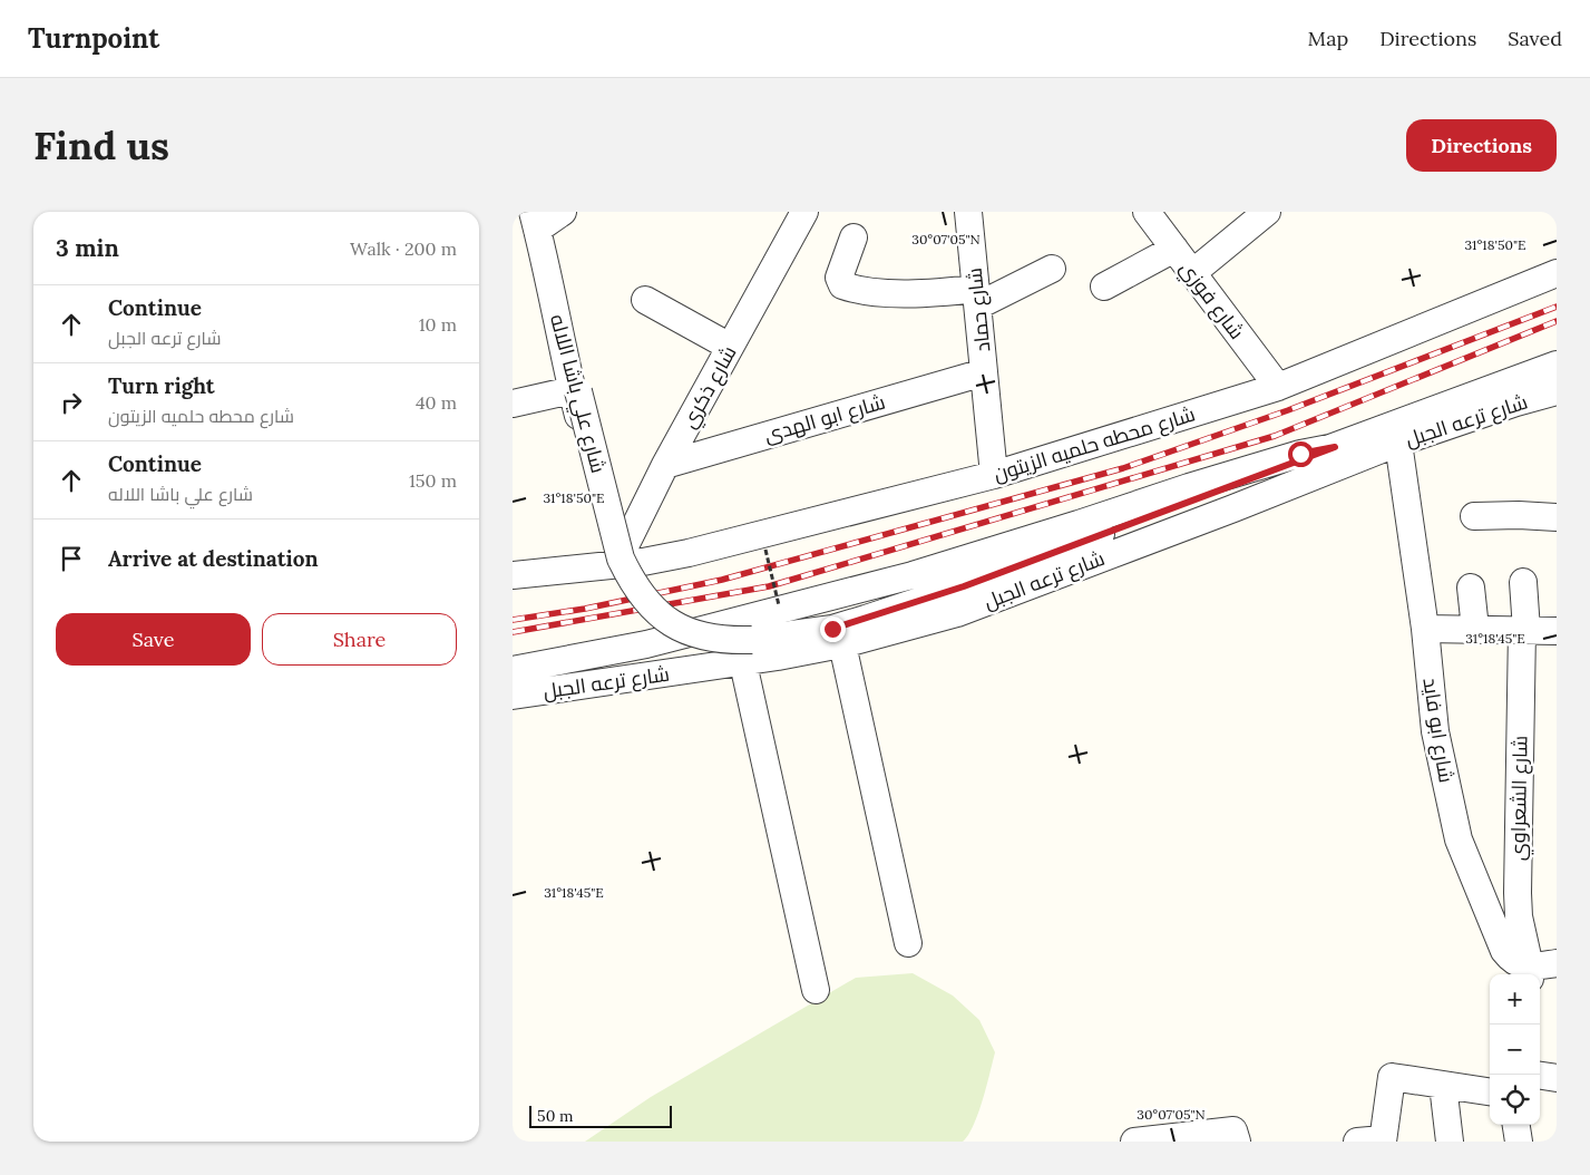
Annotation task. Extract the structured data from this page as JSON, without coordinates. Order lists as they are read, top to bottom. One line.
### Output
{"streets":{"street":["شارع فوزي","شارع حماد","شارع ذكري","شارع علي باشا اللاله","شارع ابو الهدى","شارع ترعه الجبل","شارع محطه حلميه الزيتون","شارع ابو فايد","شارع الشعراوي"]},"crossings":[["شارع فوزي","شارع محطه حلميه الزيتون"],["شارع حماد","شارع ابو الهدى"],["شارع حماد","شارع محطه حلميه الزيتون"],["شارع ذكري","شارع علي باشا اللاله"],["شارع ذكري","شارع ابو الهدى"],["شارع ذكري","شارع محطه حلميه الزيتون"],["شارع علي باشا اللاله","شارع ترعه الجبل"],["شارع علي باشا اللاله","شارع محطه حلميه الزيتون"],["شارع ترعه الجبل","شارع ابو فايد"],["شارع ابو فايد","شارع الشعراوي"]],"scale_bar":"50 m","page":{"header":"Turnpoint","nav":["Map","Directions","Saved"],"buttons":["Directions",["Save","Share"]],"title":"Find us","heading":["3 min","Walk · 200 m"],"list":[["Continue","شارع ترعه الجبل","10 m"],["Turn right","شارع محطه حلميه الزيتون","40 m"],["Continue","شارع علي باشا اللاله","150 m"],"Arrive at destination"],"map_buttons":["+","−"],"scale":"50 m"},"coordinates":["30°07'05\"N","31°18'50\"E","31°18'45\"E"]}
